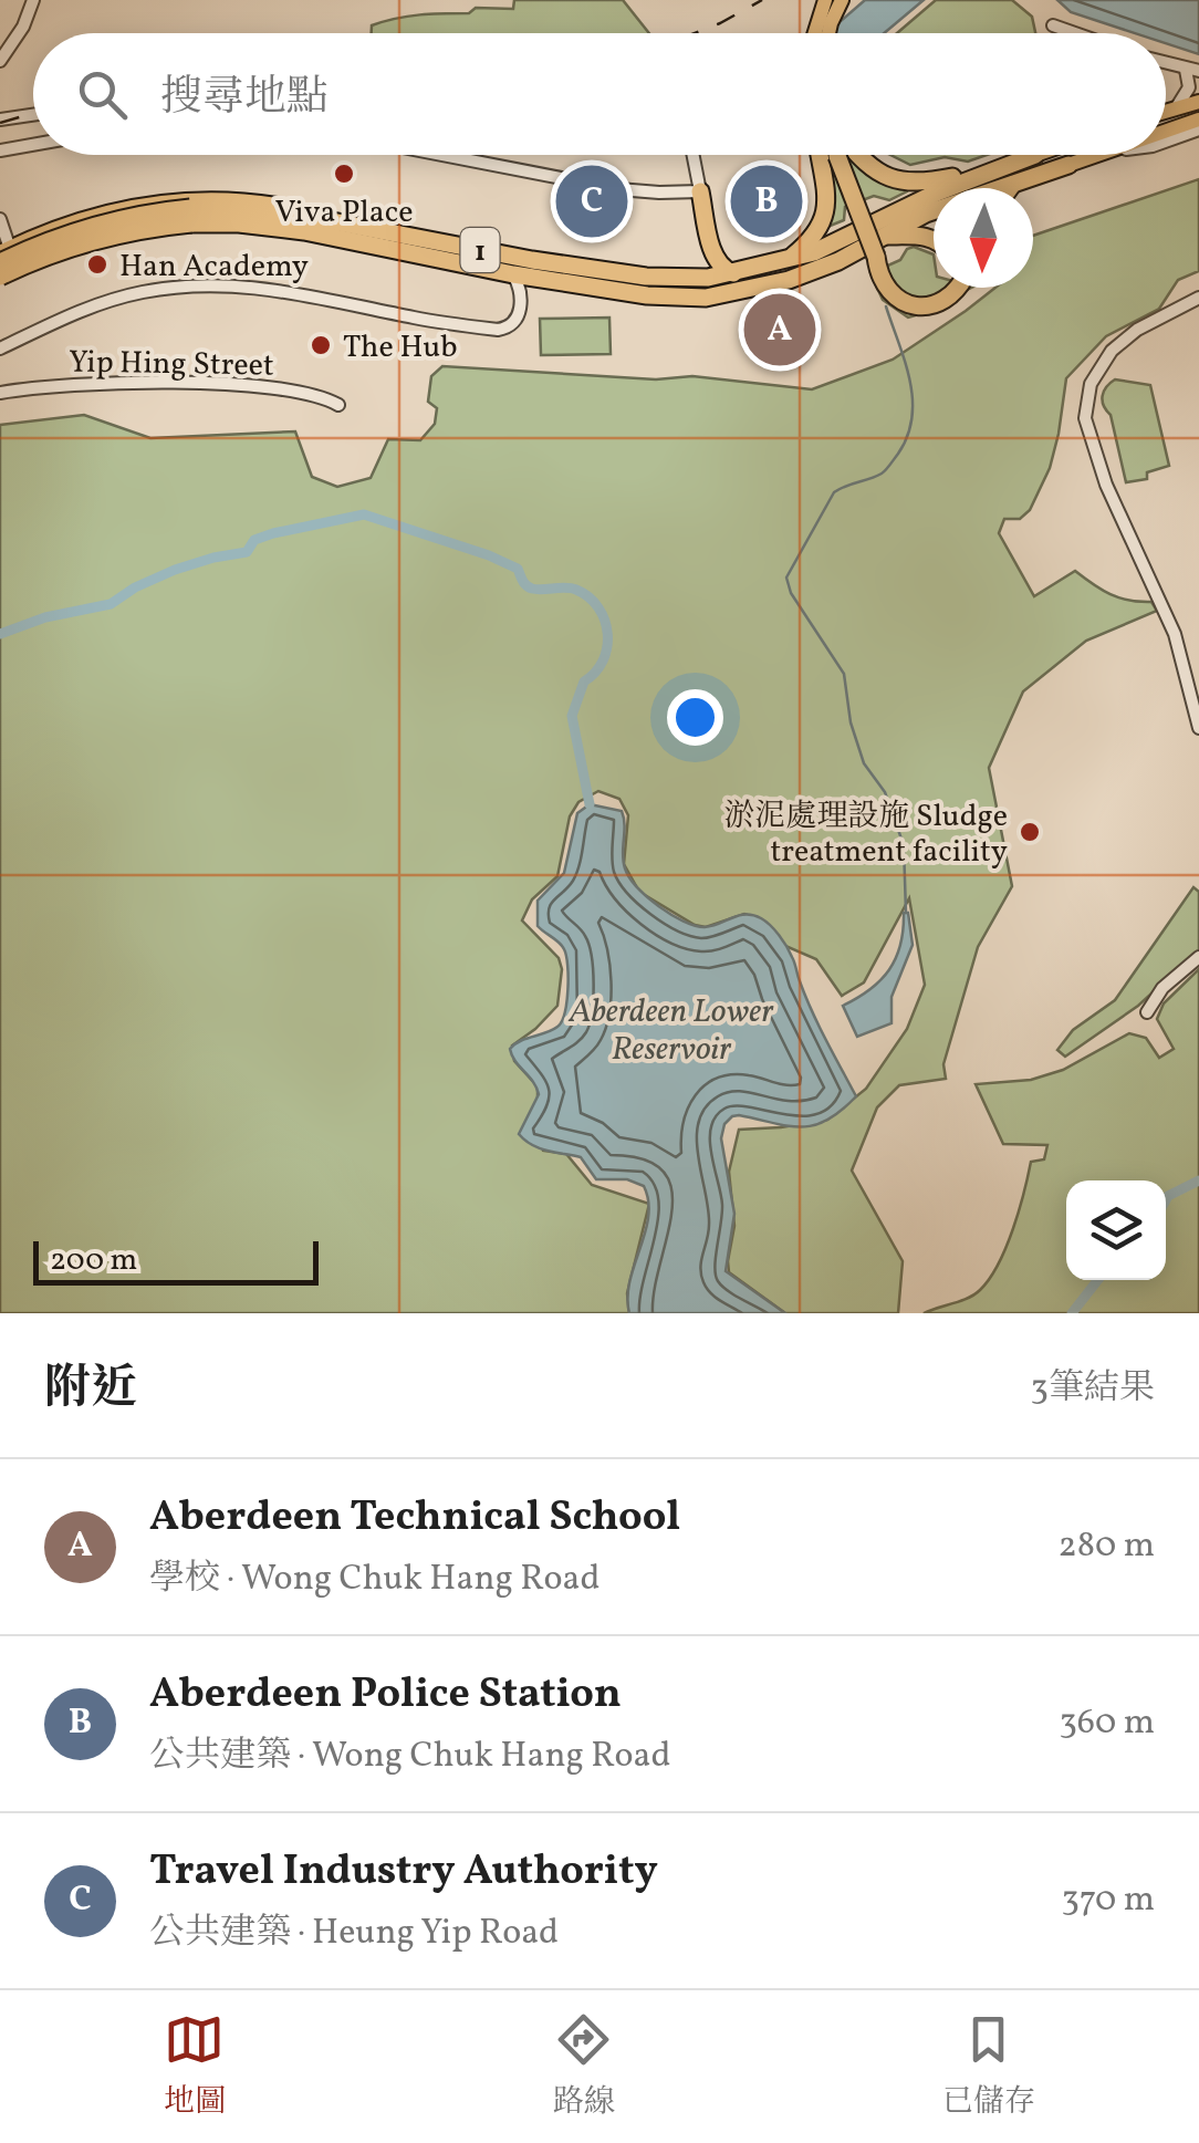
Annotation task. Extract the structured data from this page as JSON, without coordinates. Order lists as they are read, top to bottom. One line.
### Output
{"streets":{"highway":["1"],"street":["Yip Hing Street"]},"water":["Aberdeen Lower Reservoir"],"places":["Viva Place","Han Academy","The Hub","淤泥處理設施 Sludge treatment facility"],"scale_bar":"200 m","north":"bottom","page":{"search":"搜尋地點","pins":["B","C","A"],"scale":"200 m","heading":["附近","3筆結果"],"list":[{"mark":"A","name":"Aberdeen Technical School","note":"學校 · Wong Chuk Hang Road","value":"280 m"},{"mark":"B","name":"Aberdeen Police Station","note":"公共建築 · Wong Chuk Hang Road","value":"360 m"},{"mark":"C","name":"Travel Industry Authority","note":"公共建築 · Heung Yip Road","value":"370 m"}],"nav":["地圖","路線","已儲存"]}}
